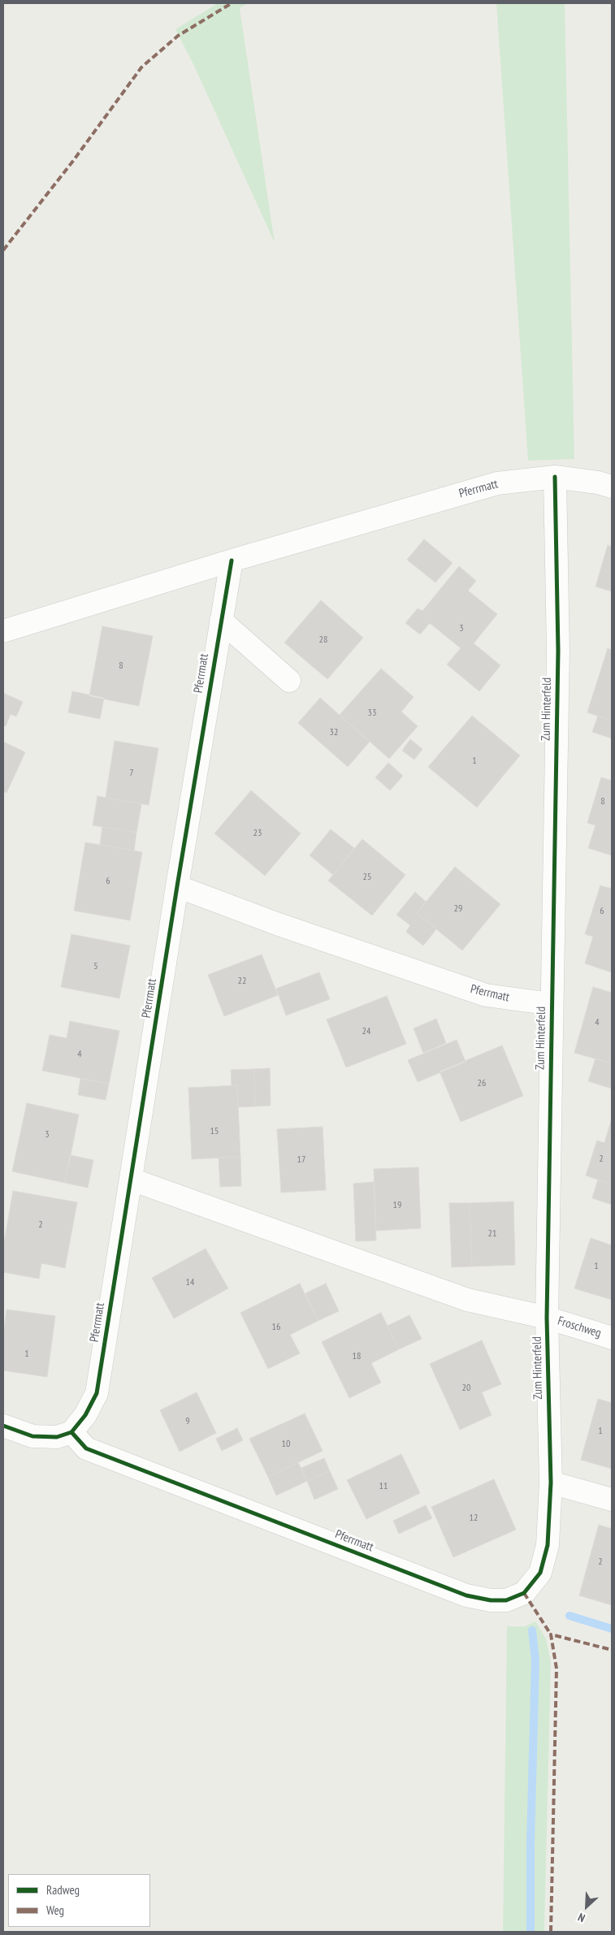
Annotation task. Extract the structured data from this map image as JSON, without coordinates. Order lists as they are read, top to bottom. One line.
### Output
{"streets":{"street":["Pferrmatt","Zum Hinterfeld","Froschweg"]},"crossings":[["Pferrmatt","Zum Hinterfeld"],["Zum Hinterfeld","Froschweg"]],"house_numbers":["3","28","8","33","32","1","7","8","23","25","6","29","6","5","22","4","24","4","26","15","3","2","17","19","2","21","1","14","16","1","18","20","9","1","10","11","12","2"],"legend":["Radweg","Weg"],"north":"bottom left"}
